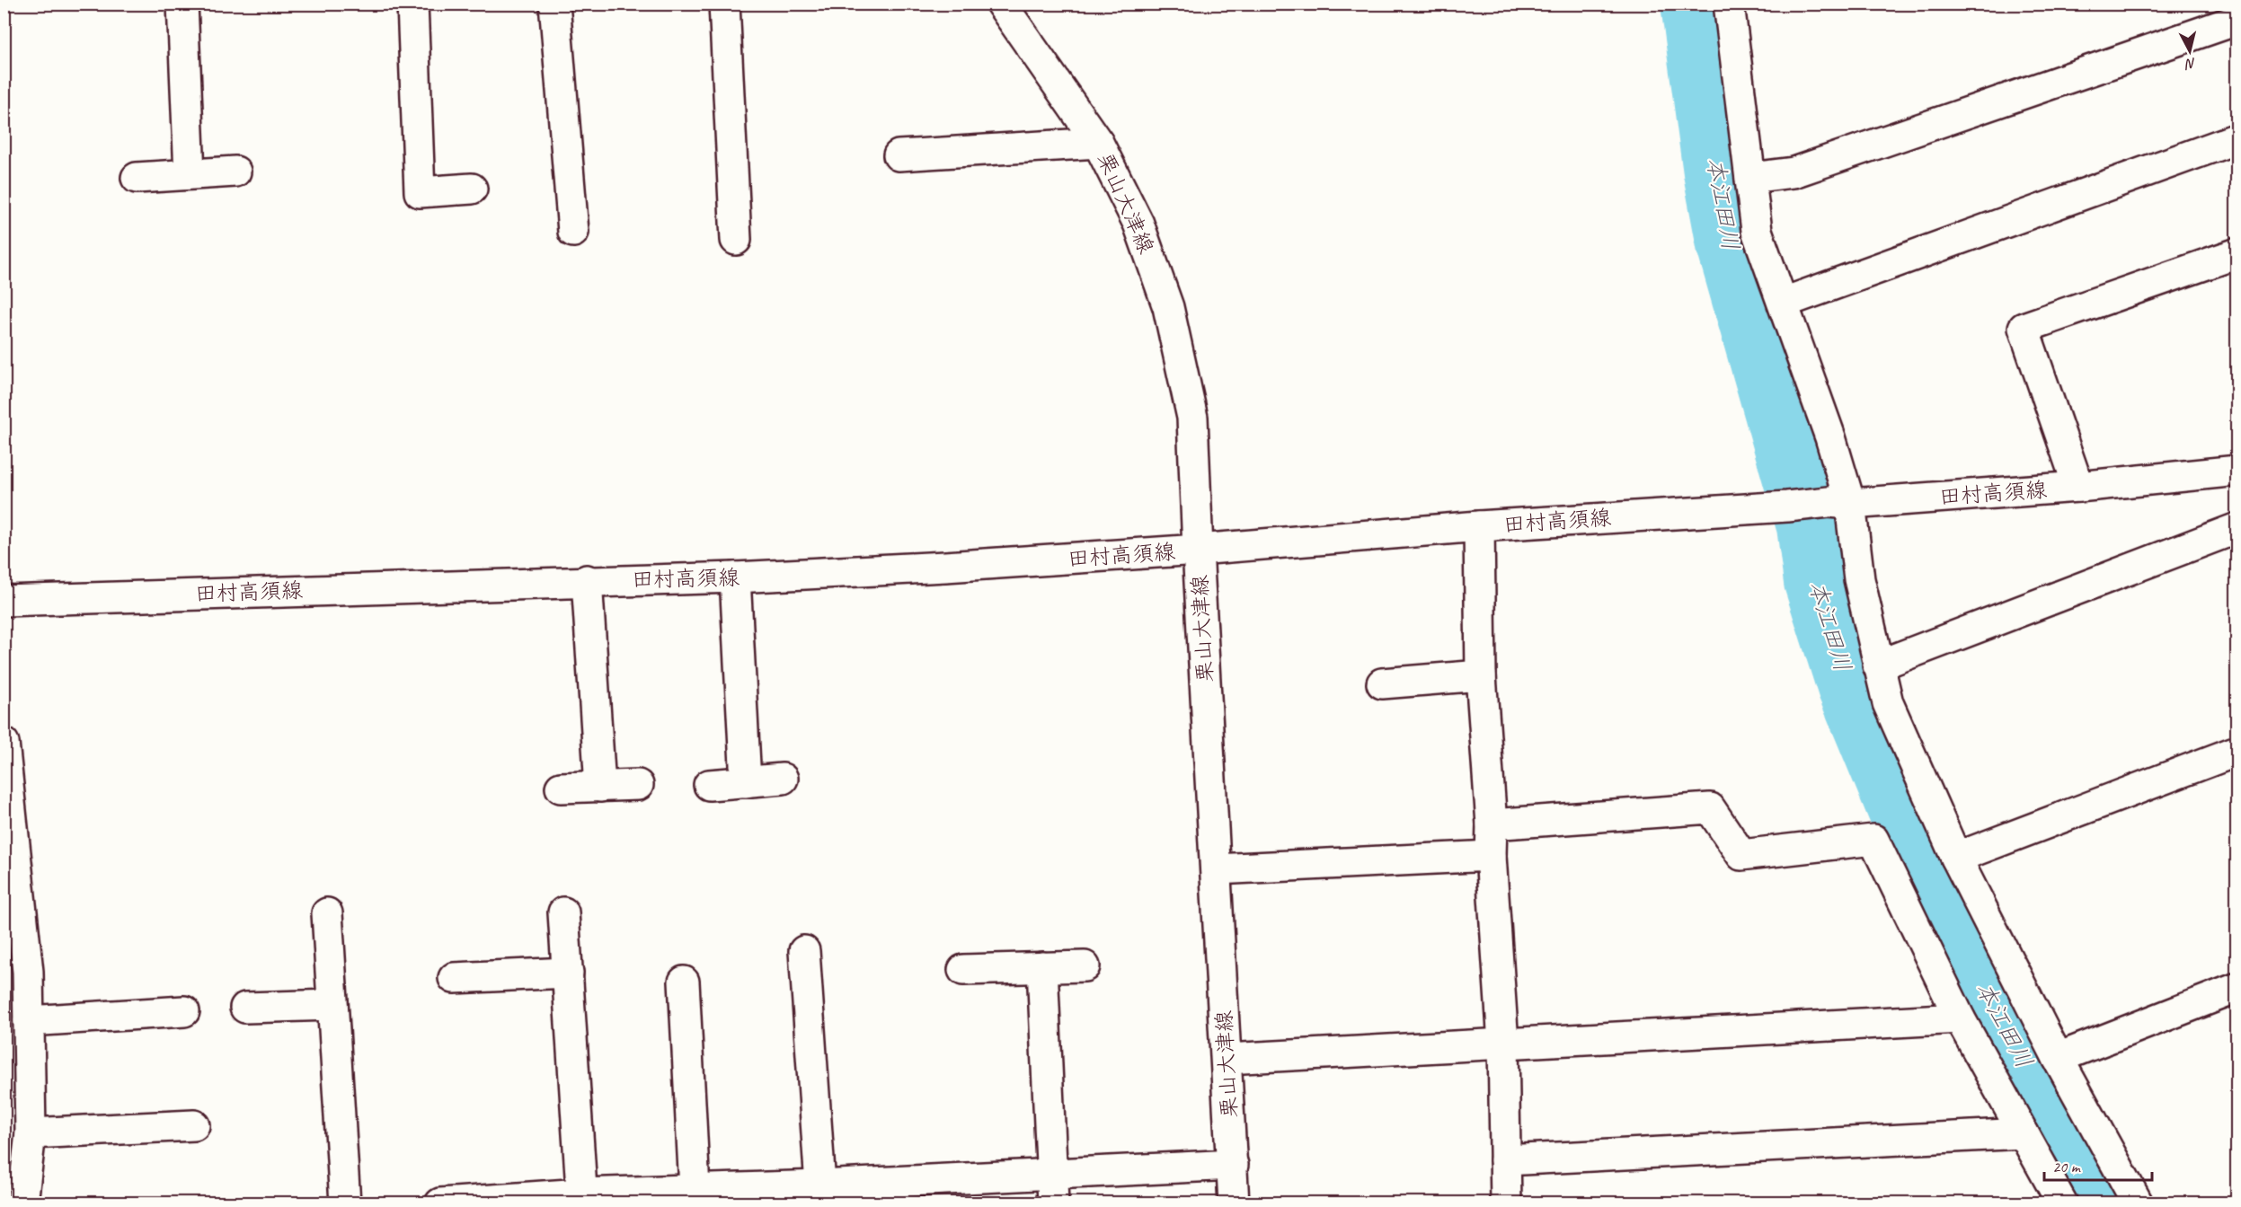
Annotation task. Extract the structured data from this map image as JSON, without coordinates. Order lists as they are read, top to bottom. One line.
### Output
{"streets":{"street":["栗山大津線","田村高須線"]},"crossings":[["栗山大津線","田村高須線"]],"water":["本江田川"],"scale_bar":"20 m","north":"bottom"}
